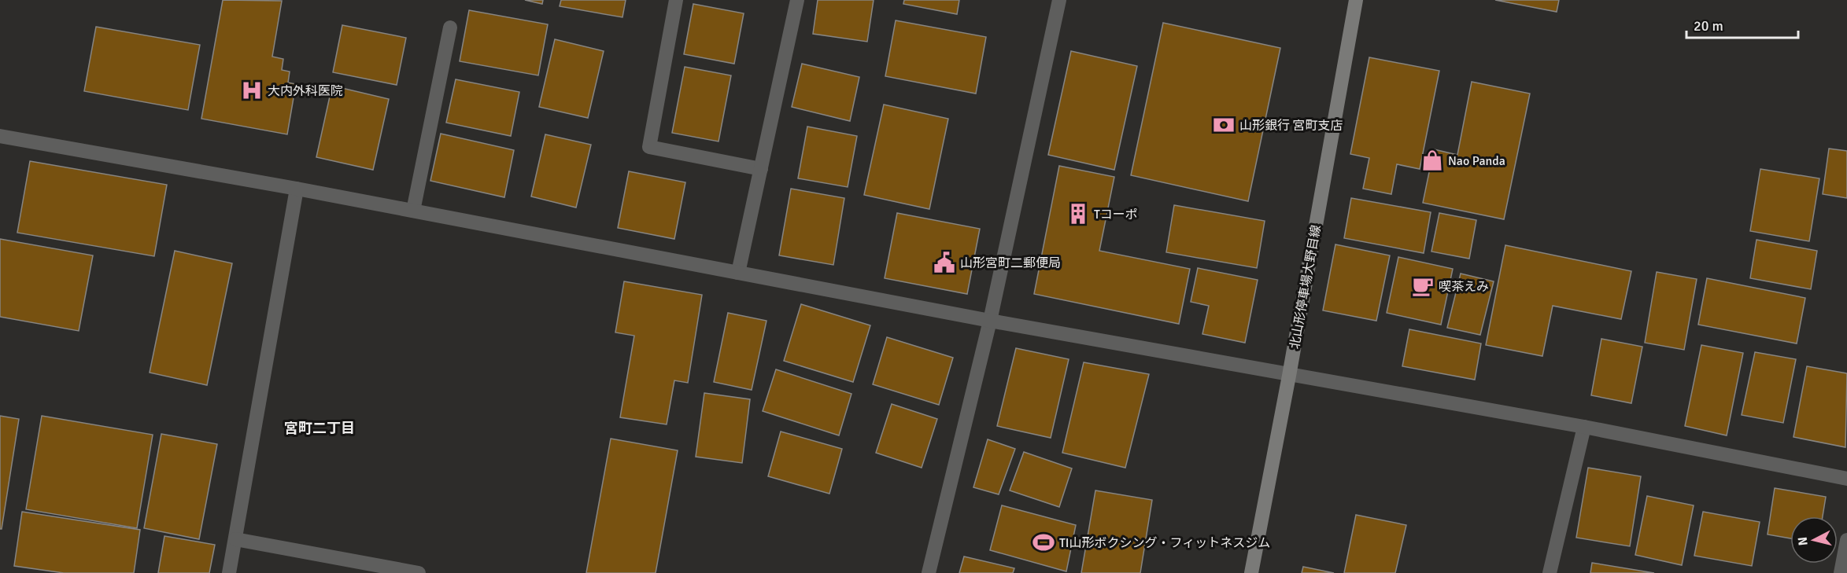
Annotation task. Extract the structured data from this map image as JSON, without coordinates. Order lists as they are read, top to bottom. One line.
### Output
{"streets":{"main road":["北山形停車場大野目線"]},"districts":["宮町二丁目"],"places":{"hospital":["大内外科医院"],"bank":["山形銀行 宮町支店"],"shop":["Nao Panda"],"building":["Tコーポ"],"public building":["山形宮町二郵便局"],"cafe":["喫茶えみ"],"sports":["TI山形ボクシング・フィットネスジム"]},"scale_bar":"20 m","north":"left"}
